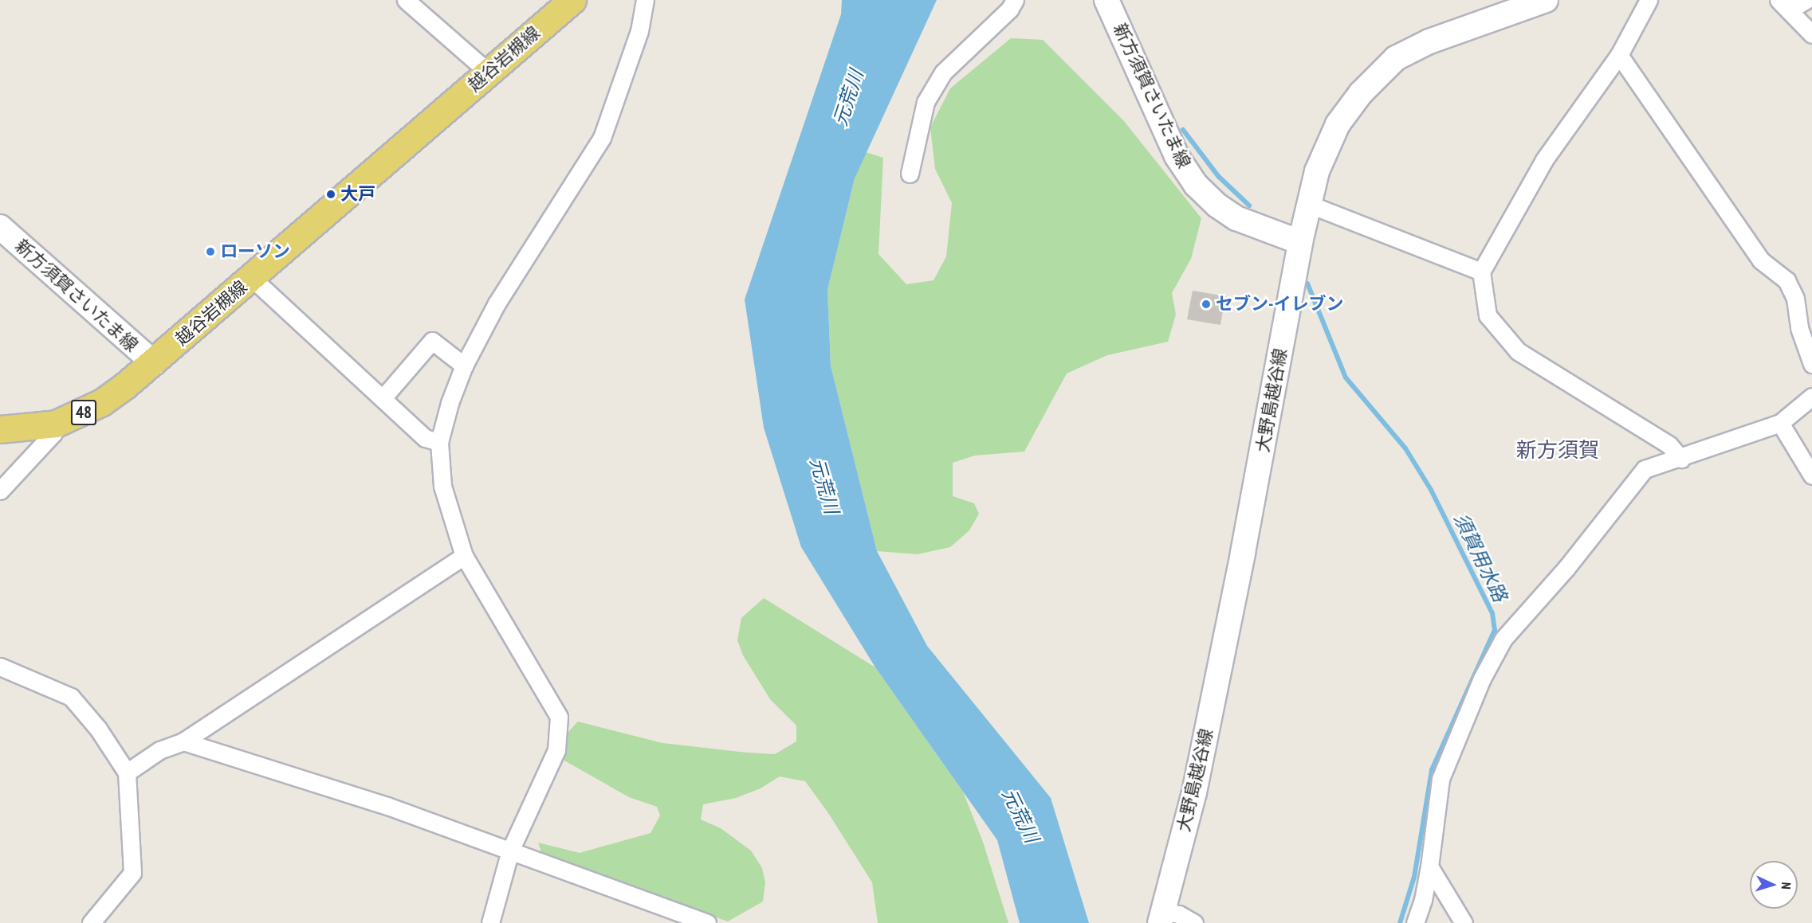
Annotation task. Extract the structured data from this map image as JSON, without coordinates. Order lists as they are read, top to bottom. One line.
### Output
{"streets":{"main road":["越谷岩槻線","新方須賀さいたま線","大野島越谷線","48"]},"crossings":[["越谷岩槻線","新方須賀さいたま線"],["新方須賀さいたま線","大野島越谷線"]],"districts":["新方須賀"],"water":["元荒川","須賀用水路"],"places":["大戸","ローソン","セブン-イレブン"],"north":"right"}
